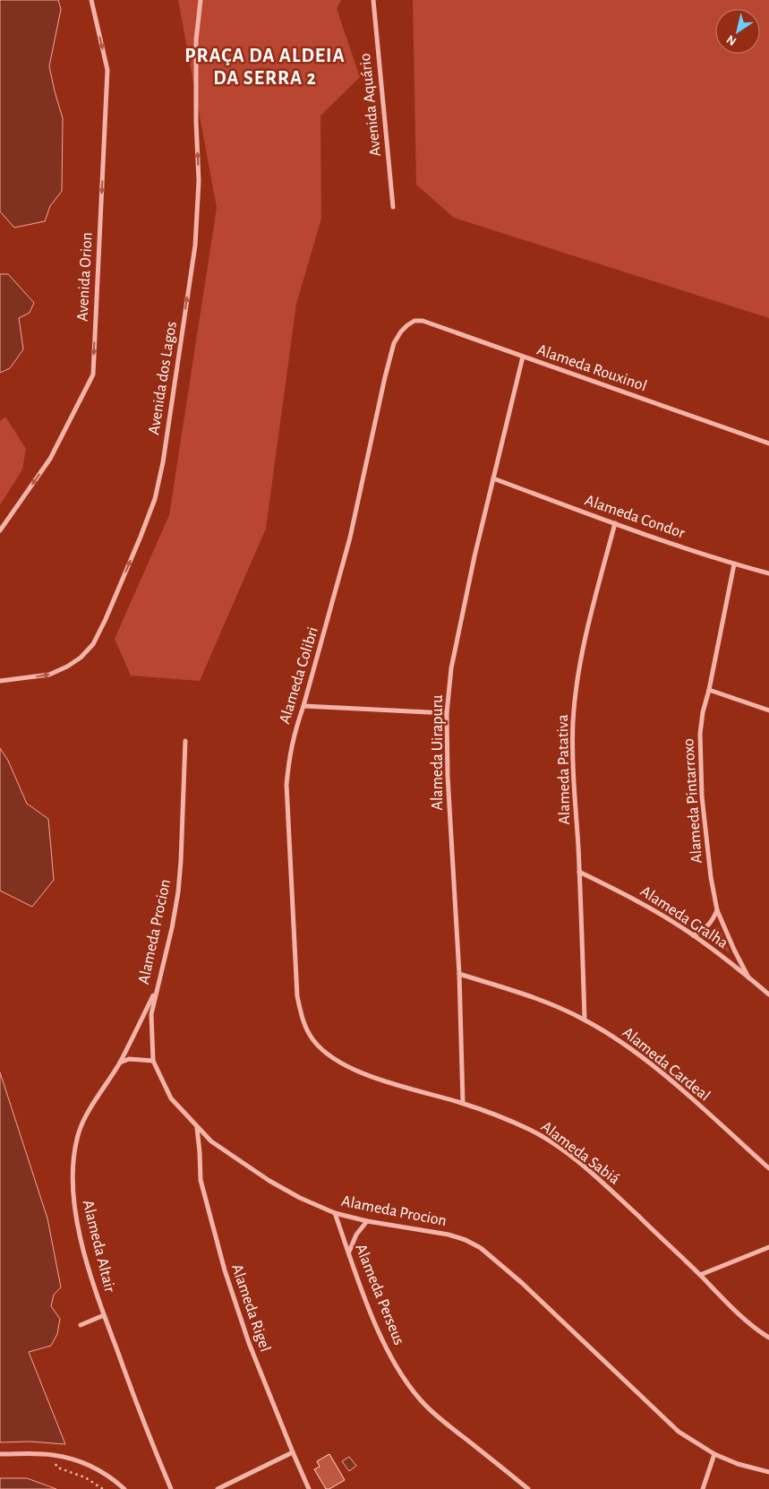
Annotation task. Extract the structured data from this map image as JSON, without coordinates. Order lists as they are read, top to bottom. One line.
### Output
{"streets":{"street":["Avenida Aquário","Avenida Orion","Alameda Rouxinol","Avenida dos Lagos","Alameda Condor","Alameda Colibri","Alameda Uirapuru","Alameda Patativa","Alameda Pintarroxo","Alameda Gralha","Alameda Procion","Alameda Cardeal","Alameda Sabiá","Alameda Altair","Alameda Perseus","Alameda Rigel"]},"crossings":[["Alameda Rouxinol","Alameda Colibri"],["Alameda Rouxinol","Alameda Uirapuru"],["Alameda Condor","Alameda Uirapuru"],["Alameda Condor","Alameda Patativa"],["Alameda Condor","Alameda Pintarroxo"],["Alameda Colibri","Alameda Sabiá"],["Alameda Uirapuru","Alameda Cardeal"],["Alameda Uirapuru","Alameda Sabiá"],["Alameda Patativa","Alameda Gralha"],["Alameda Patativa","Alameda Cardeal"],["Alameda Pintarroxo","Alameda Gralha"],["Alameda Procion","Alameda Altair"],["Alameda Procion","Alameda Perseus"],["Alameda Procion","Alameda Rigel"]],"one_way":["Avenida Orion","Avenida dos Lagos"],"districts":["PRAÇA DA ALDEIA DA SERRA 2"],"north":"bottom left"}
